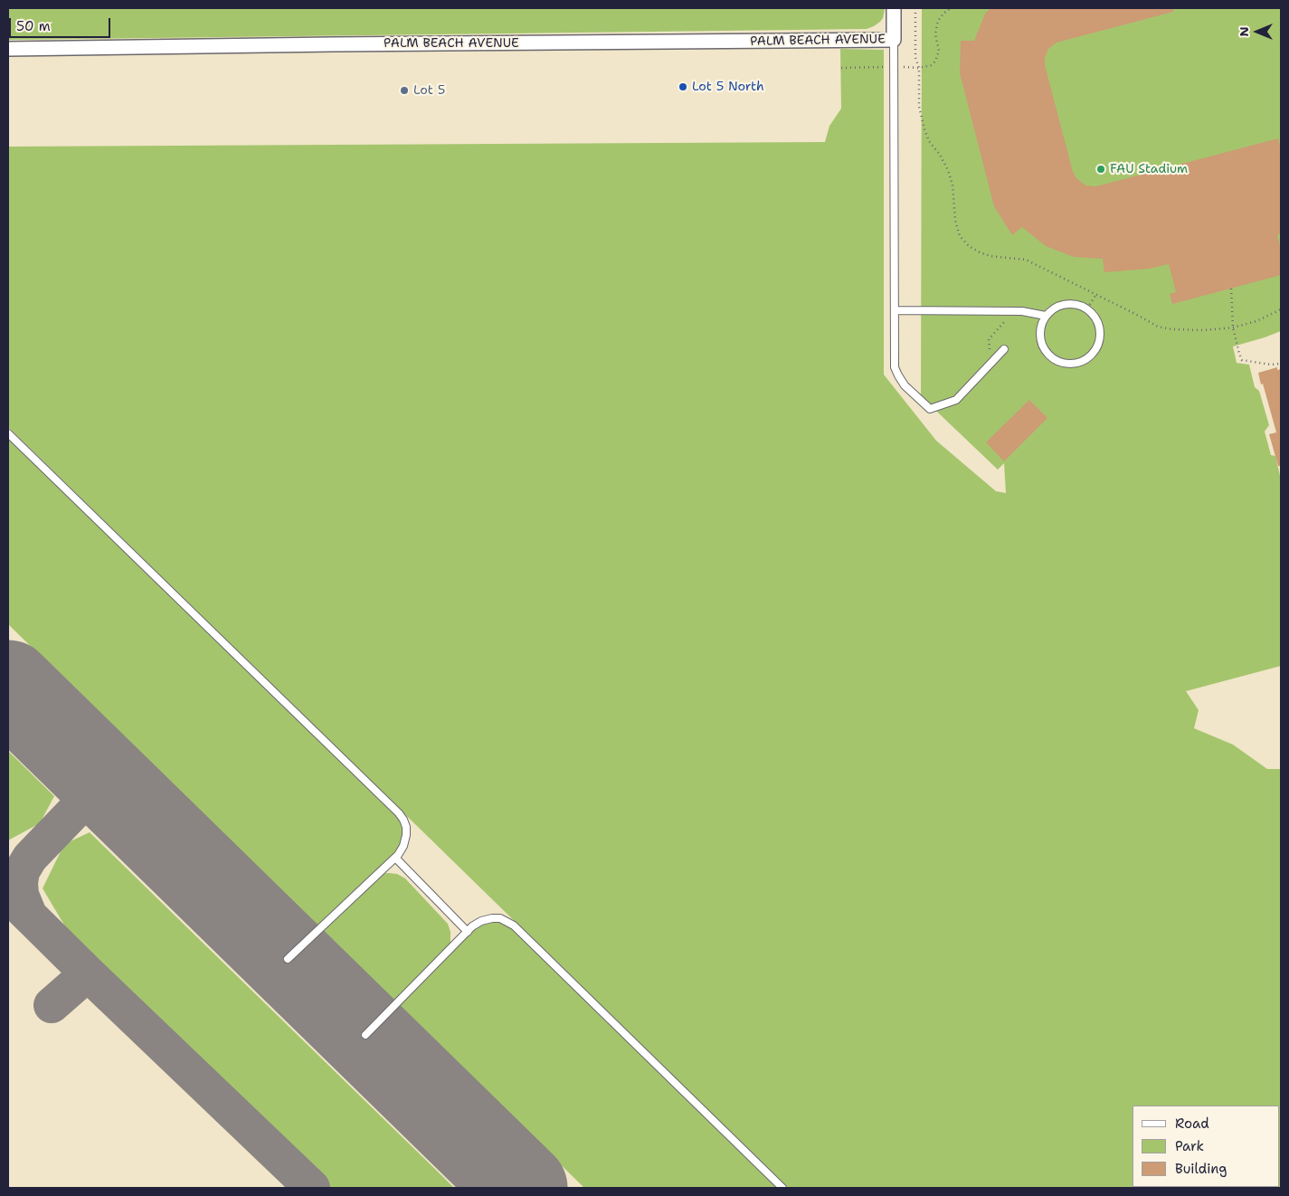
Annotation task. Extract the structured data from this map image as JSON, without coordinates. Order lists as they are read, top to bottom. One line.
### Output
{"streets":{"street":["PALM BEACH AVENUE"]},"places":["Lot 5 North","Lot 5","FAU Stadium"],"legend":["Road","Park","Building"],"scale_bar":"50 m","north":"left"}
